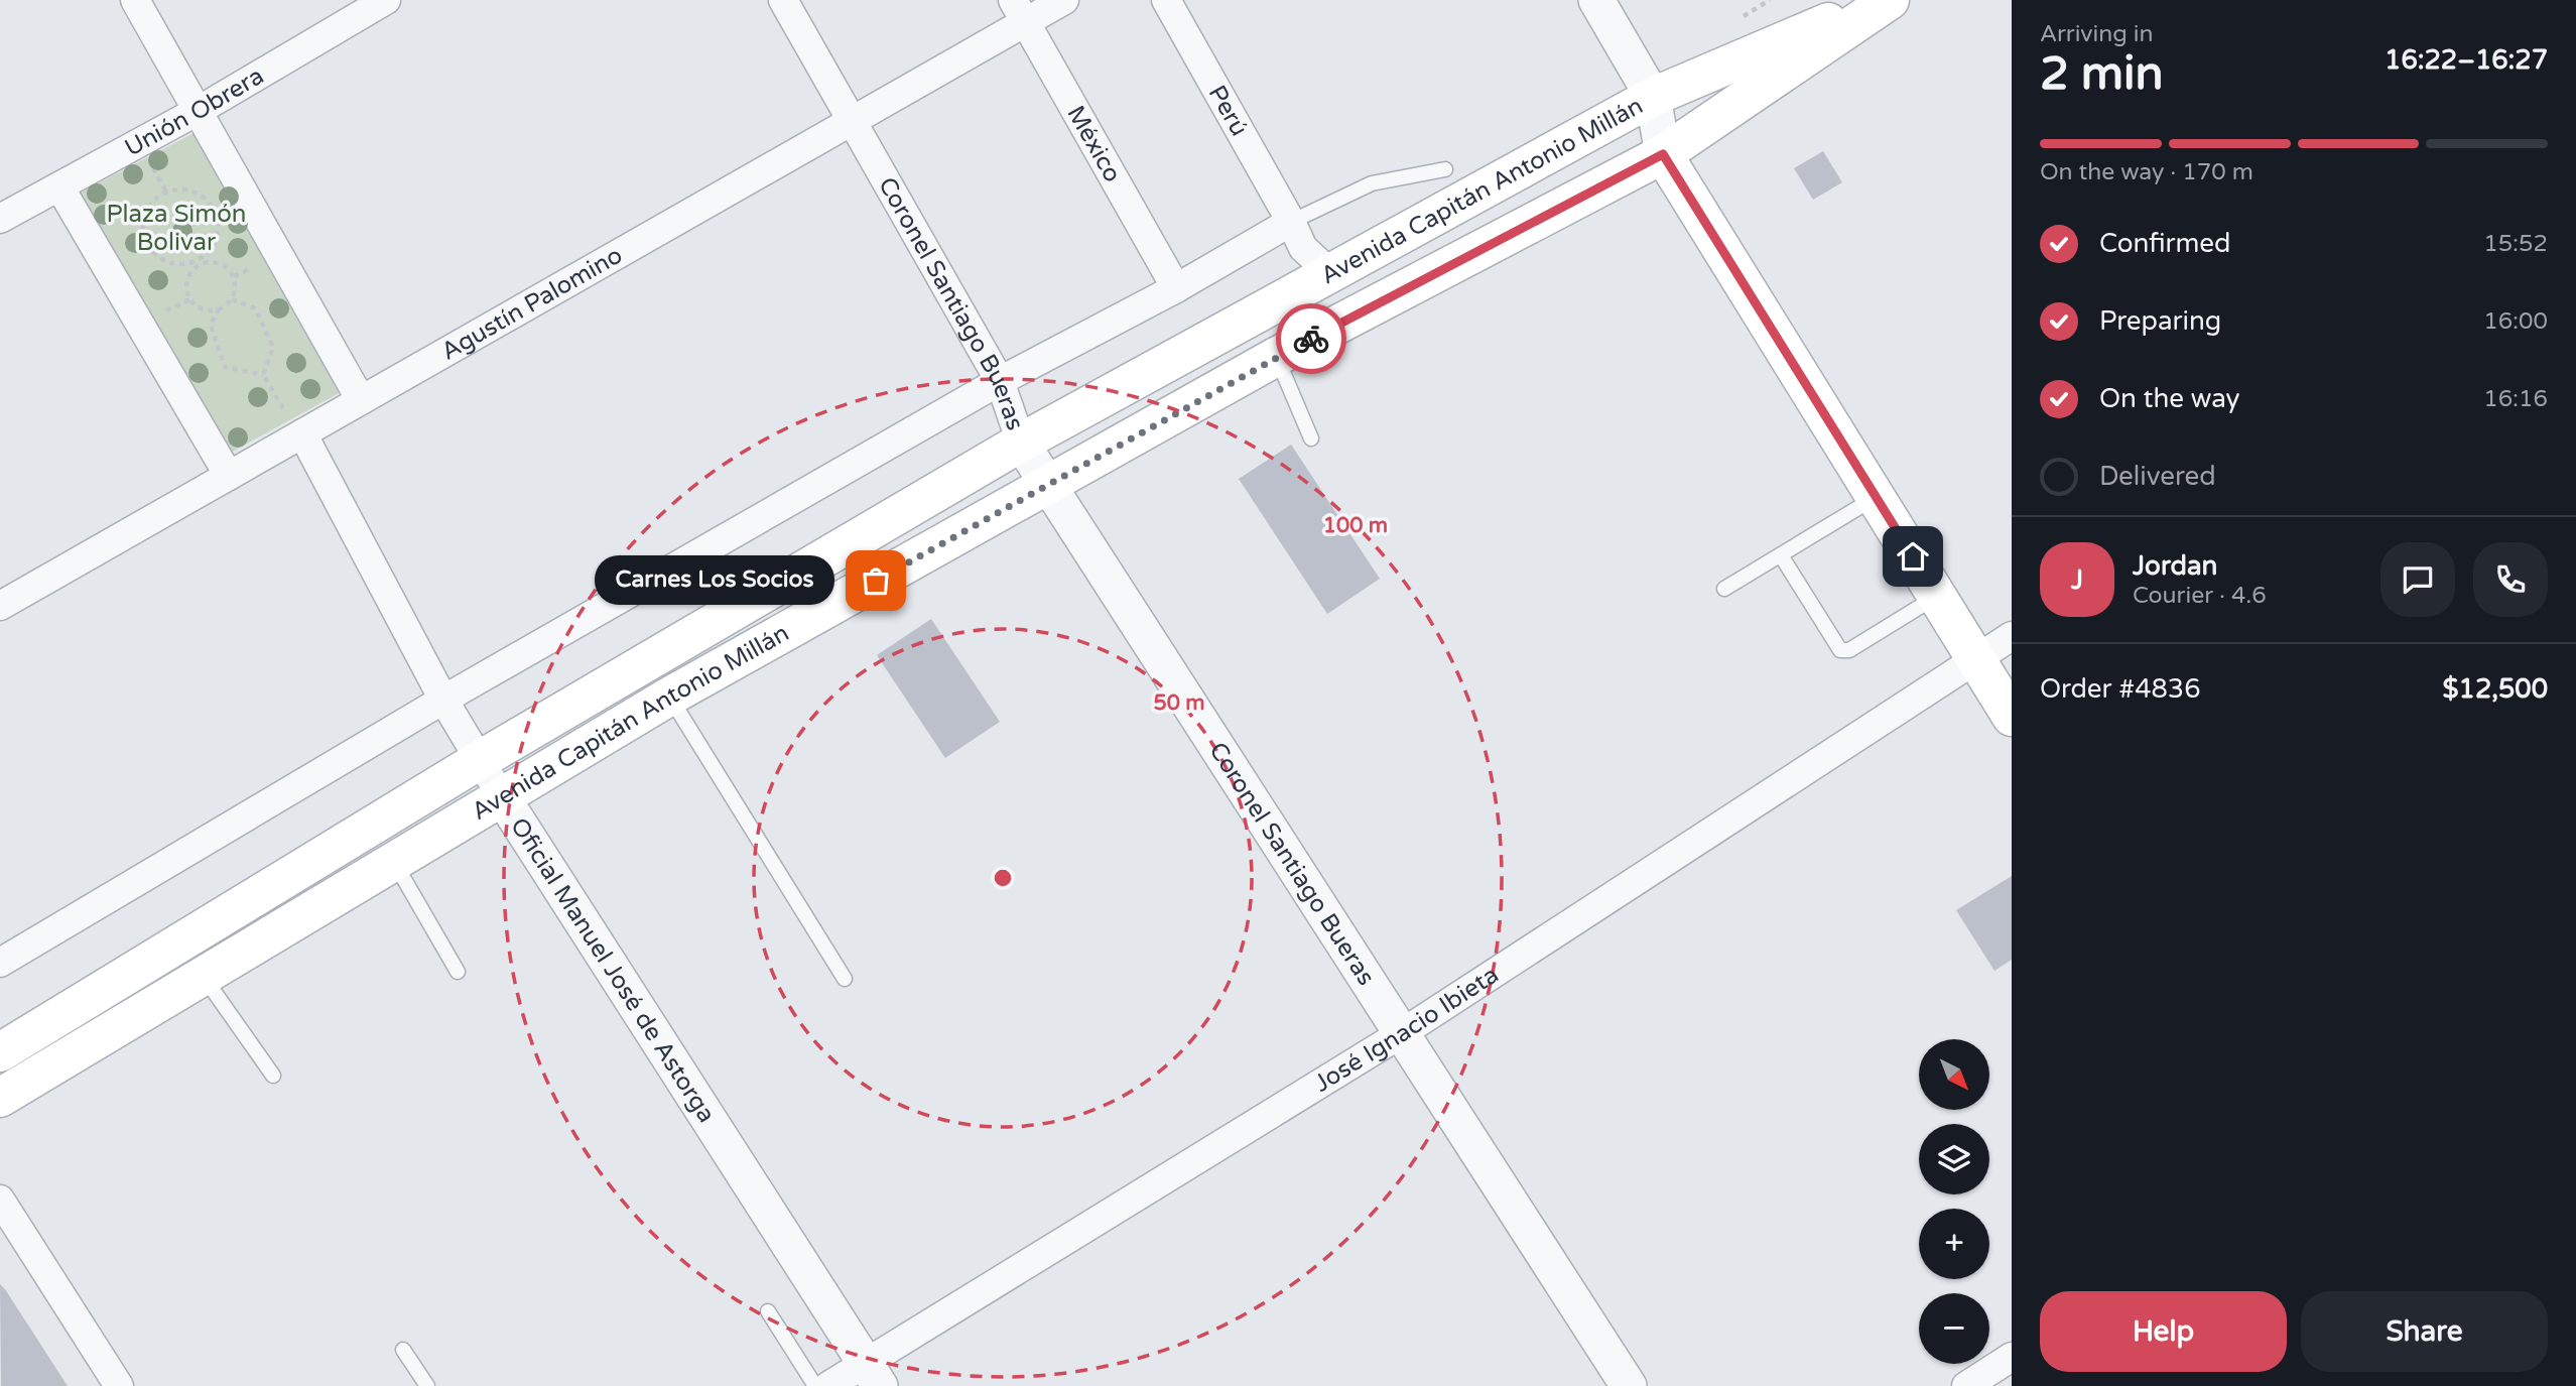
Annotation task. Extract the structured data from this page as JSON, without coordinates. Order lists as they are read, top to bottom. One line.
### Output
{"streets":{"main road":["Avenida Capitán Antonio Millán"],"street":["Unión Obrera","Perú","México","Agustín Palomino","Coronel Santiago Bueras","Oficial Manuel José de Astorga","José Ignacio Ibieta"]},"crossings":[["Perú","Avenida Capitán Antonio Millán"],["México","Avenida Capitán Antonio Millán"],["México","Agustín Palomino"],["Avenida Capitán Antonio Millán","Coronel Santiago Bueras"],["Avenida Capitán Antonio Millán","Oficial Manuel José de Astorga"],["Agustín Palomino","Coronel Santiago Bueras"],["Agustín Palomino","Oficial Manuel José de Astorga"],["Coronel Santiago Bueras","José Ignacio Ibieta"],["Oficial Manuel José de Astorga","José Ignacio Ibieta"]],"parks":["Plaza Simón Bolivar"],"places":["Carnes Los Socios"],"north":"bottom right","page":{"heading":["2 min","Arriving in","16:22–16:27"],"panel":["Jordan","Courier · 4.6","Order #4836","$12,500"],"bar":"On the way · 170 m","list":[["Confirmed","15:52"],["Preparing","16:00"],["On the way","16:16"],"Delivered"],"round":"J","bubble":"Carnes Los Socios","map_buttons":["+","−"],"buttons":["Help","Share"]},"rings":["100 m","50 m"]}
